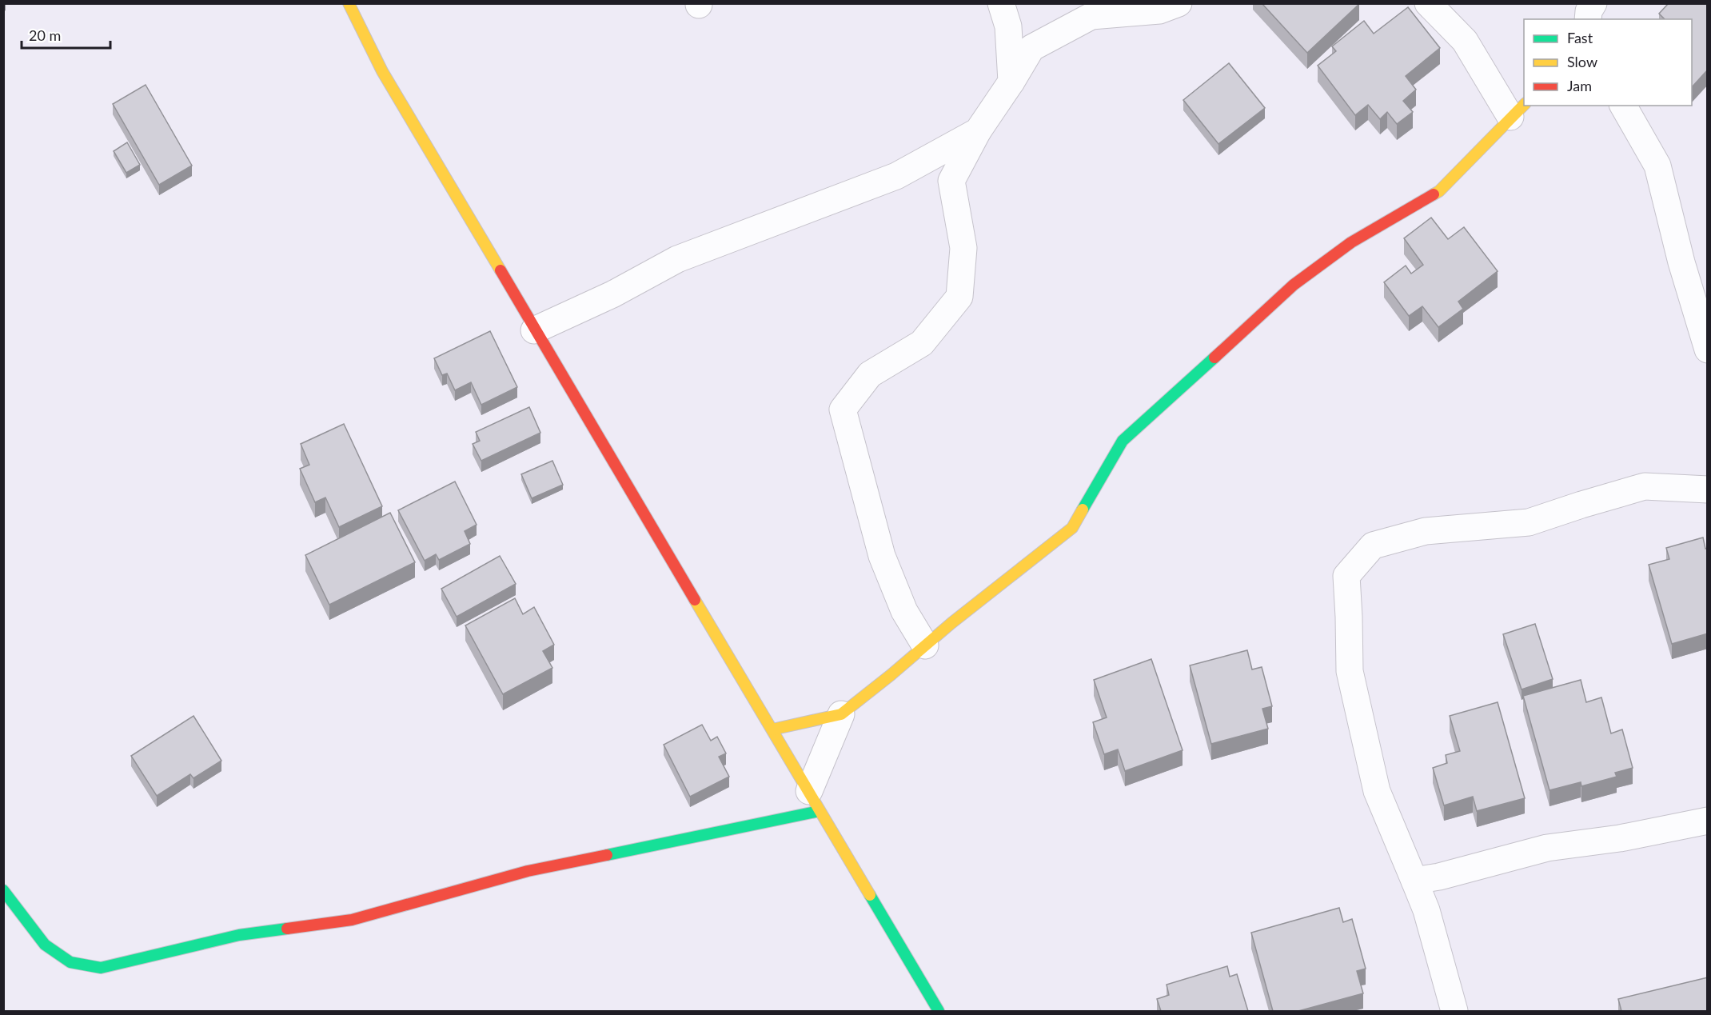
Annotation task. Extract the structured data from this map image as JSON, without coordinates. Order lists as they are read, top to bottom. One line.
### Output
{"legend":["Fast","Slow","Jam"],"scale_bar":"20 m"}
